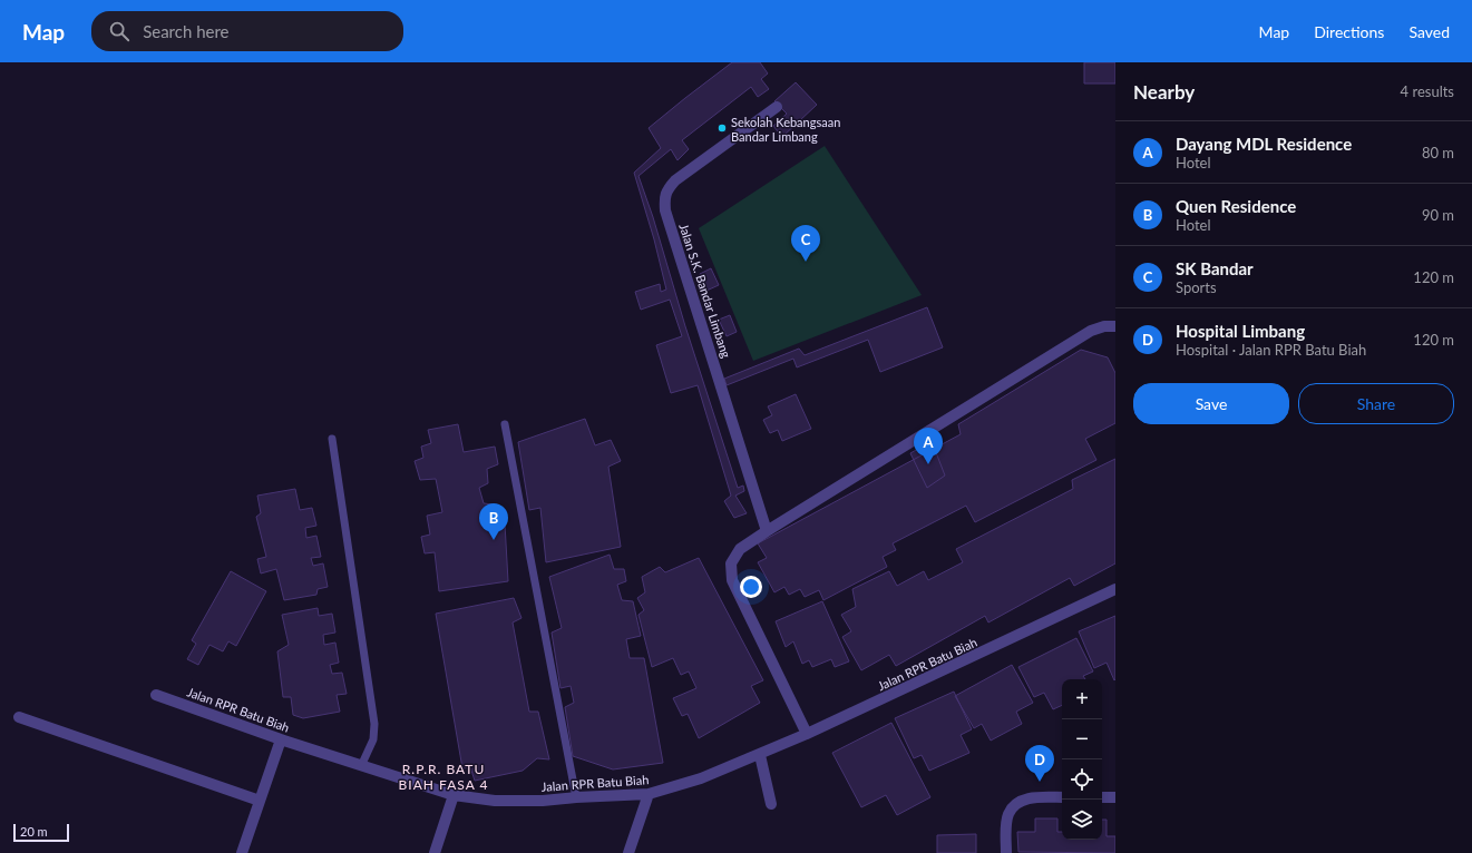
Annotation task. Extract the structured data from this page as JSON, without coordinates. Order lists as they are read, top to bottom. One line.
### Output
{"streets":{"street":["Jalan S.K. Bandar Limbang","Jalan RPR Batu Biah"]},"districts":["R.P.R. BATU BIAH FASA 4"],"places":["Sekolah Kebangsaan Bandar Limbang"],"scale_bar":"20 m","page":{"header":"Map","search":"Search here","nav":["Map","Directions","Saved"],"heading":["Nearby","4 results"],"list":[{"mark":"A","name":"Dayang MDL Residence","note":"Hotel","value":"80 m"},{"mark":"B","name":"Quen Residence","note":"Hotel","value":"90 m"},{"mark":"C","name":"SK Bandar","note":"Sports","value":"120 m"},{"mark":"D","name":"Hospital Limbang","note":"Hospital · Jalan RPR Batu Biah","value":"120 m"}],"pins":["C","A","B","D"],"buttons":["Save","Share"],"map_buttons":["+","−"],"scale":"20 m"}}
